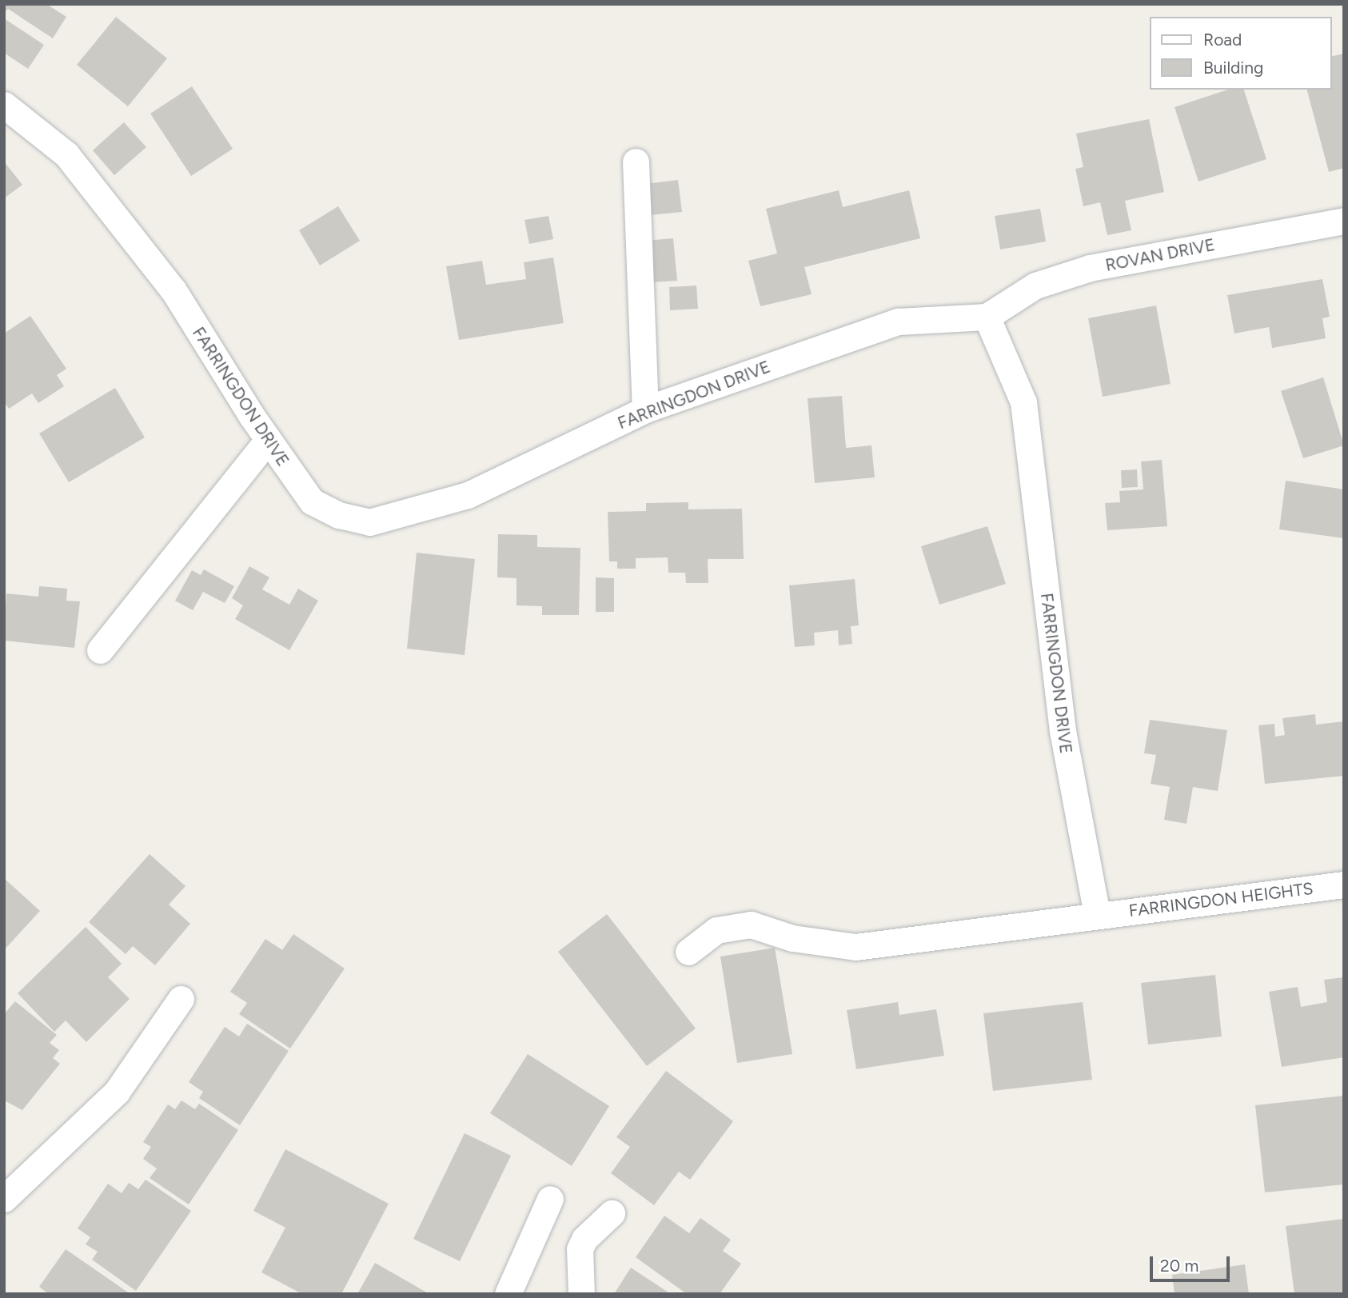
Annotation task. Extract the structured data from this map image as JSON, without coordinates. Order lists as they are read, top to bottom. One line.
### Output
{"streets":{"street":["ROVAN DRIVE","FARRINGDON DRIVE","FARRINGDON HEIGHTS"]},"crossings":[["ROVAN DRIVE","FARRINGDON DRIVE"],["FARRINGDON DRIVE","FARRINGDON HEIGHTS"]],"legend":["Road","Building"],"scale_bar":"20 m"}
